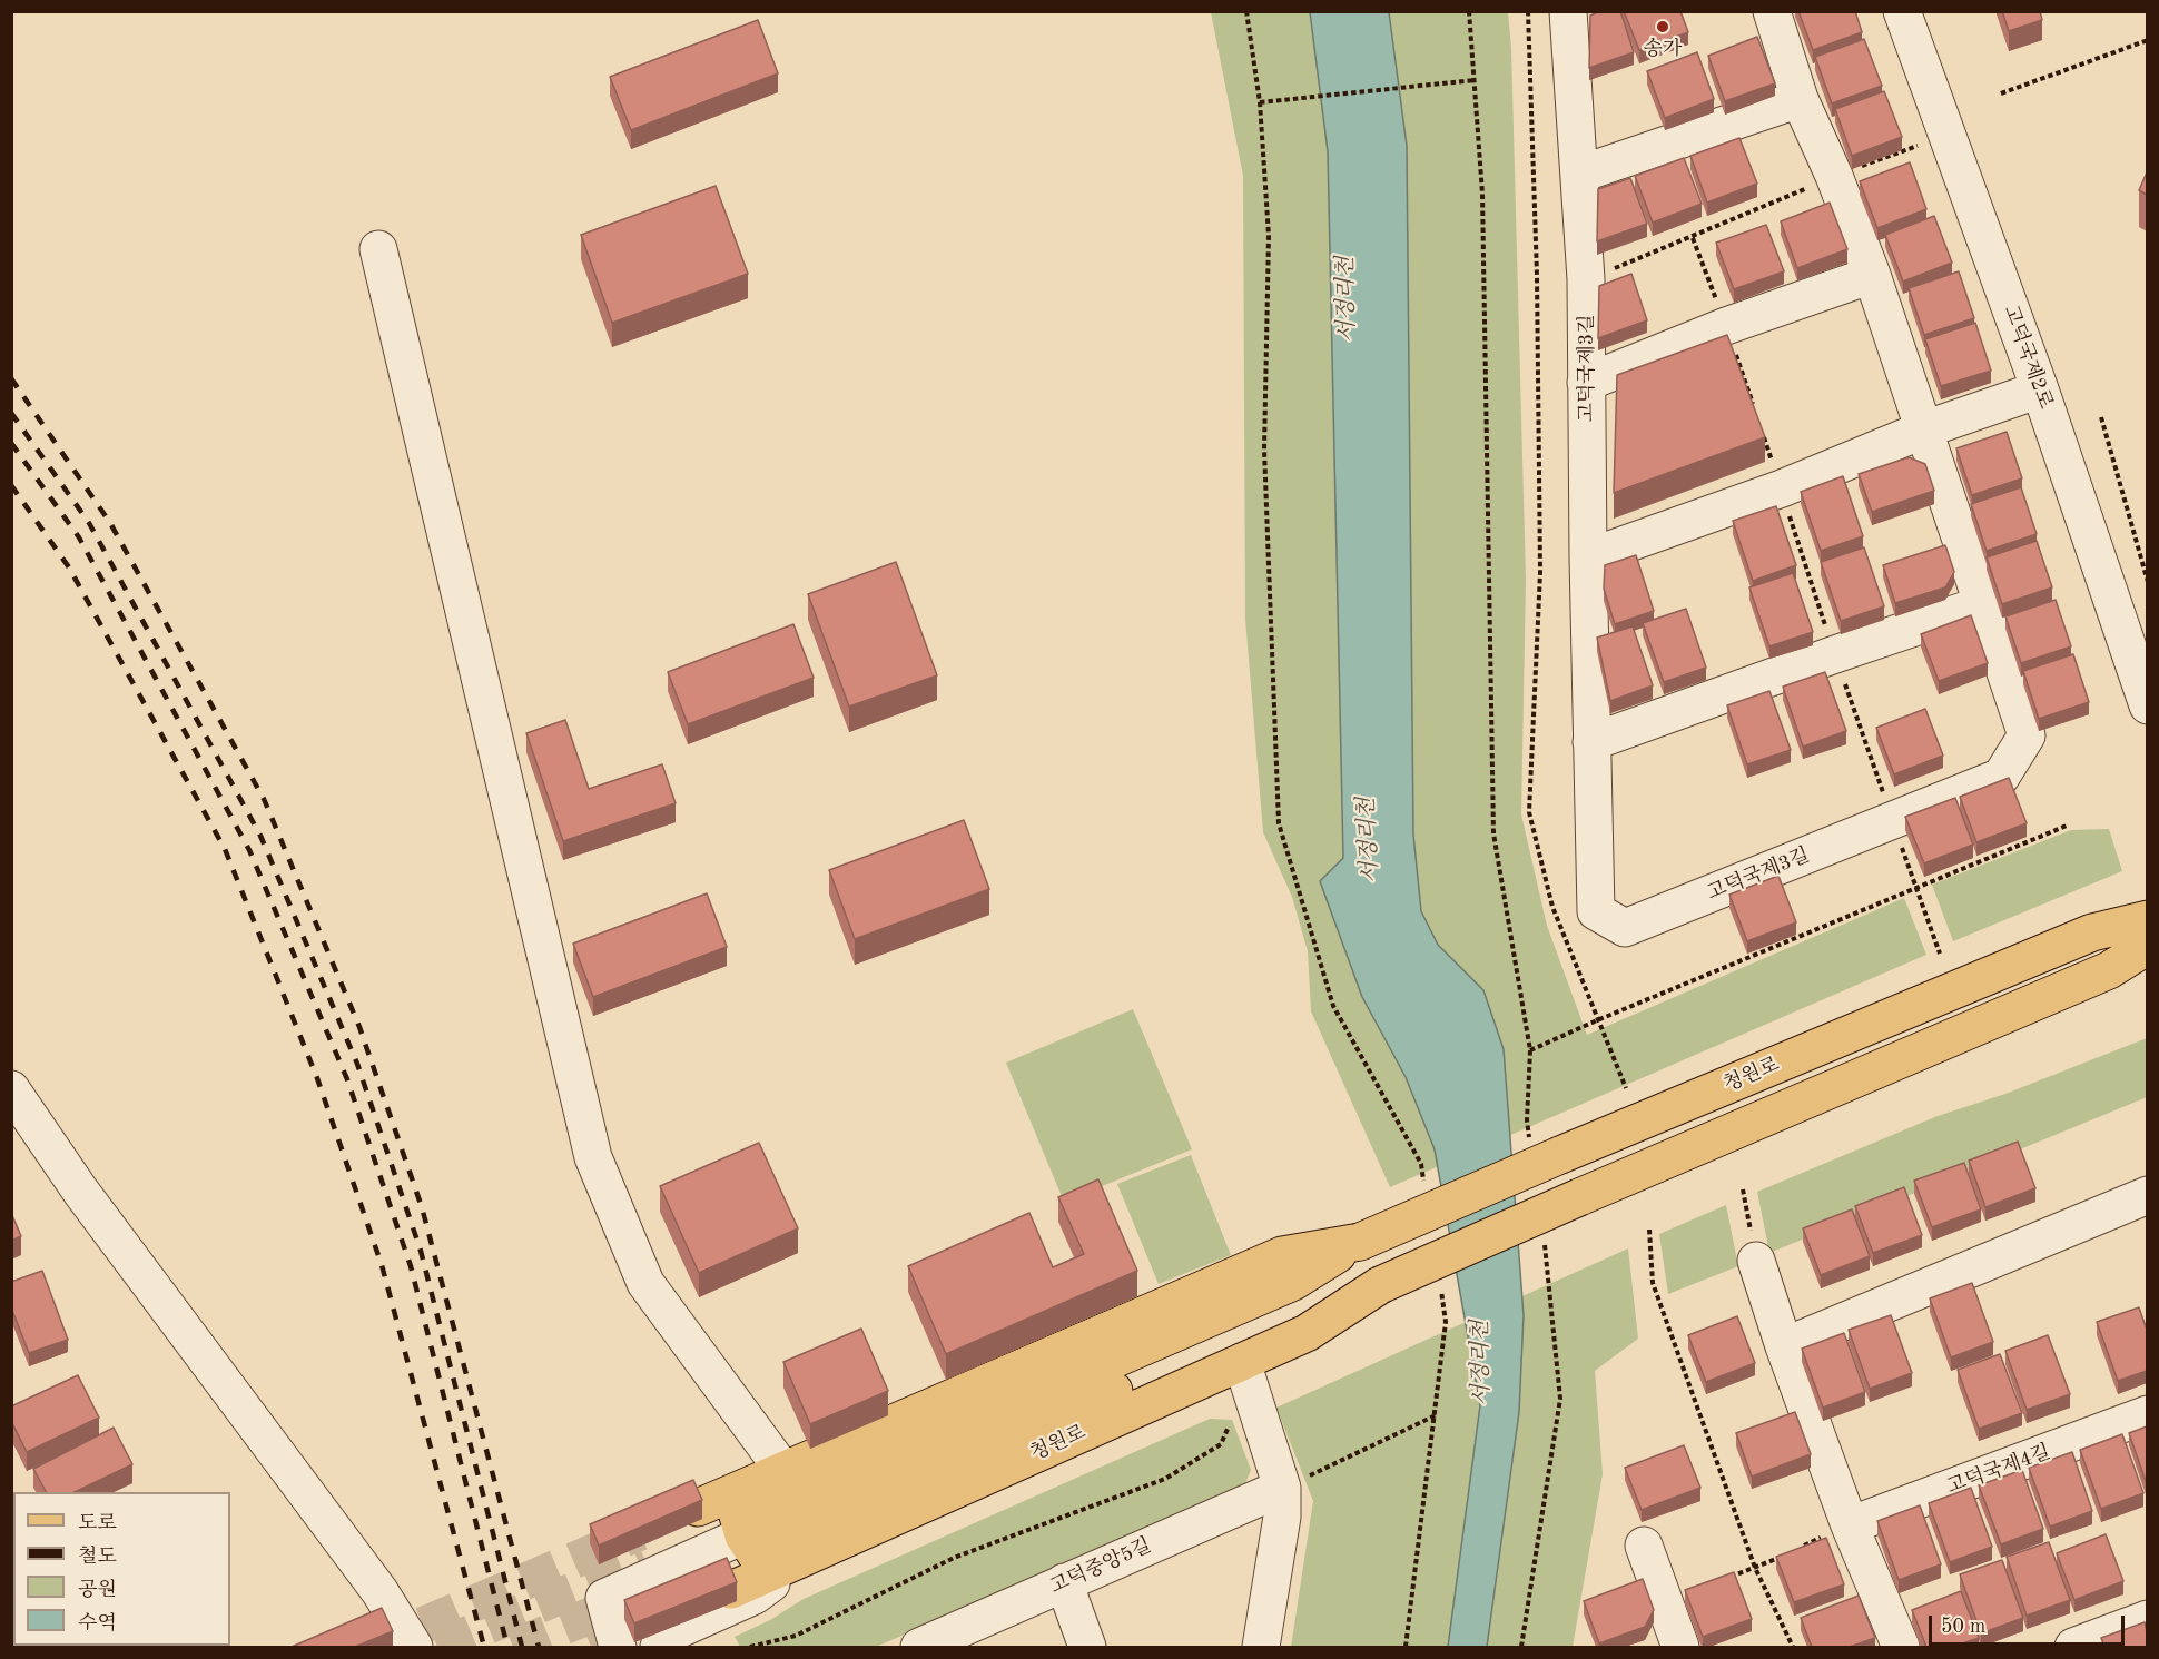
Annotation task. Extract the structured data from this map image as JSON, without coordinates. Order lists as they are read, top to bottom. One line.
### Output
{"streets":{"main road":["청원로"],"street":["고덕국제2로","고덕국제3길","고덕국제4길","고덕중앙5길"]},"water":["서정리천"],"places":["송가"],"legend":["도로","철도","공원","수역"],"scale_bar":"50 m"}
